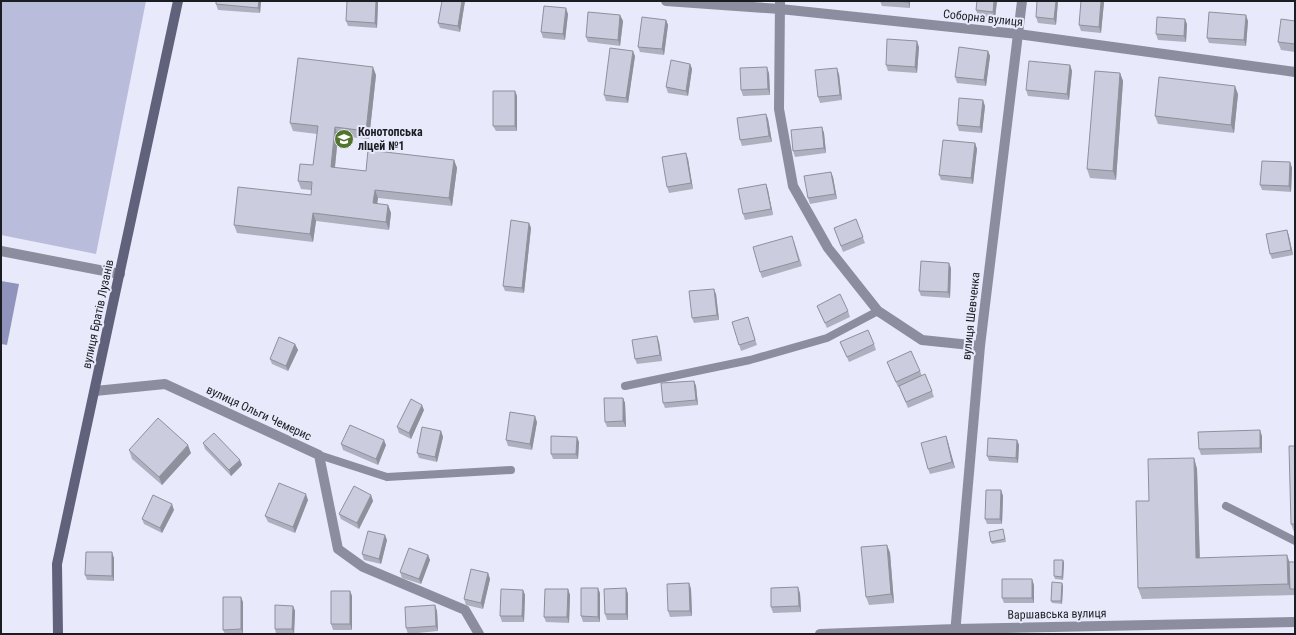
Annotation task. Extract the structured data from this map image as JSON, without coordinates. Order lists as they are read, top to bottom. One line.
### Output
{"streets":{"main road":["вулиця Братів Лузанів"],"street":["Соборна вулиця","вулиця Шевченка","вулиця Ольги Чемерис","Варшавська вулиця"]},"crossings":[["Соборна вулиця","вулиця Шевченка"],["вулиця Братів Лузанів","вулиця Ольги Чемерис"],["вулиця Шевченка","Варшавська вулиця"]],"places":{"school or university":["Конотопська ліцей №1"]}}
